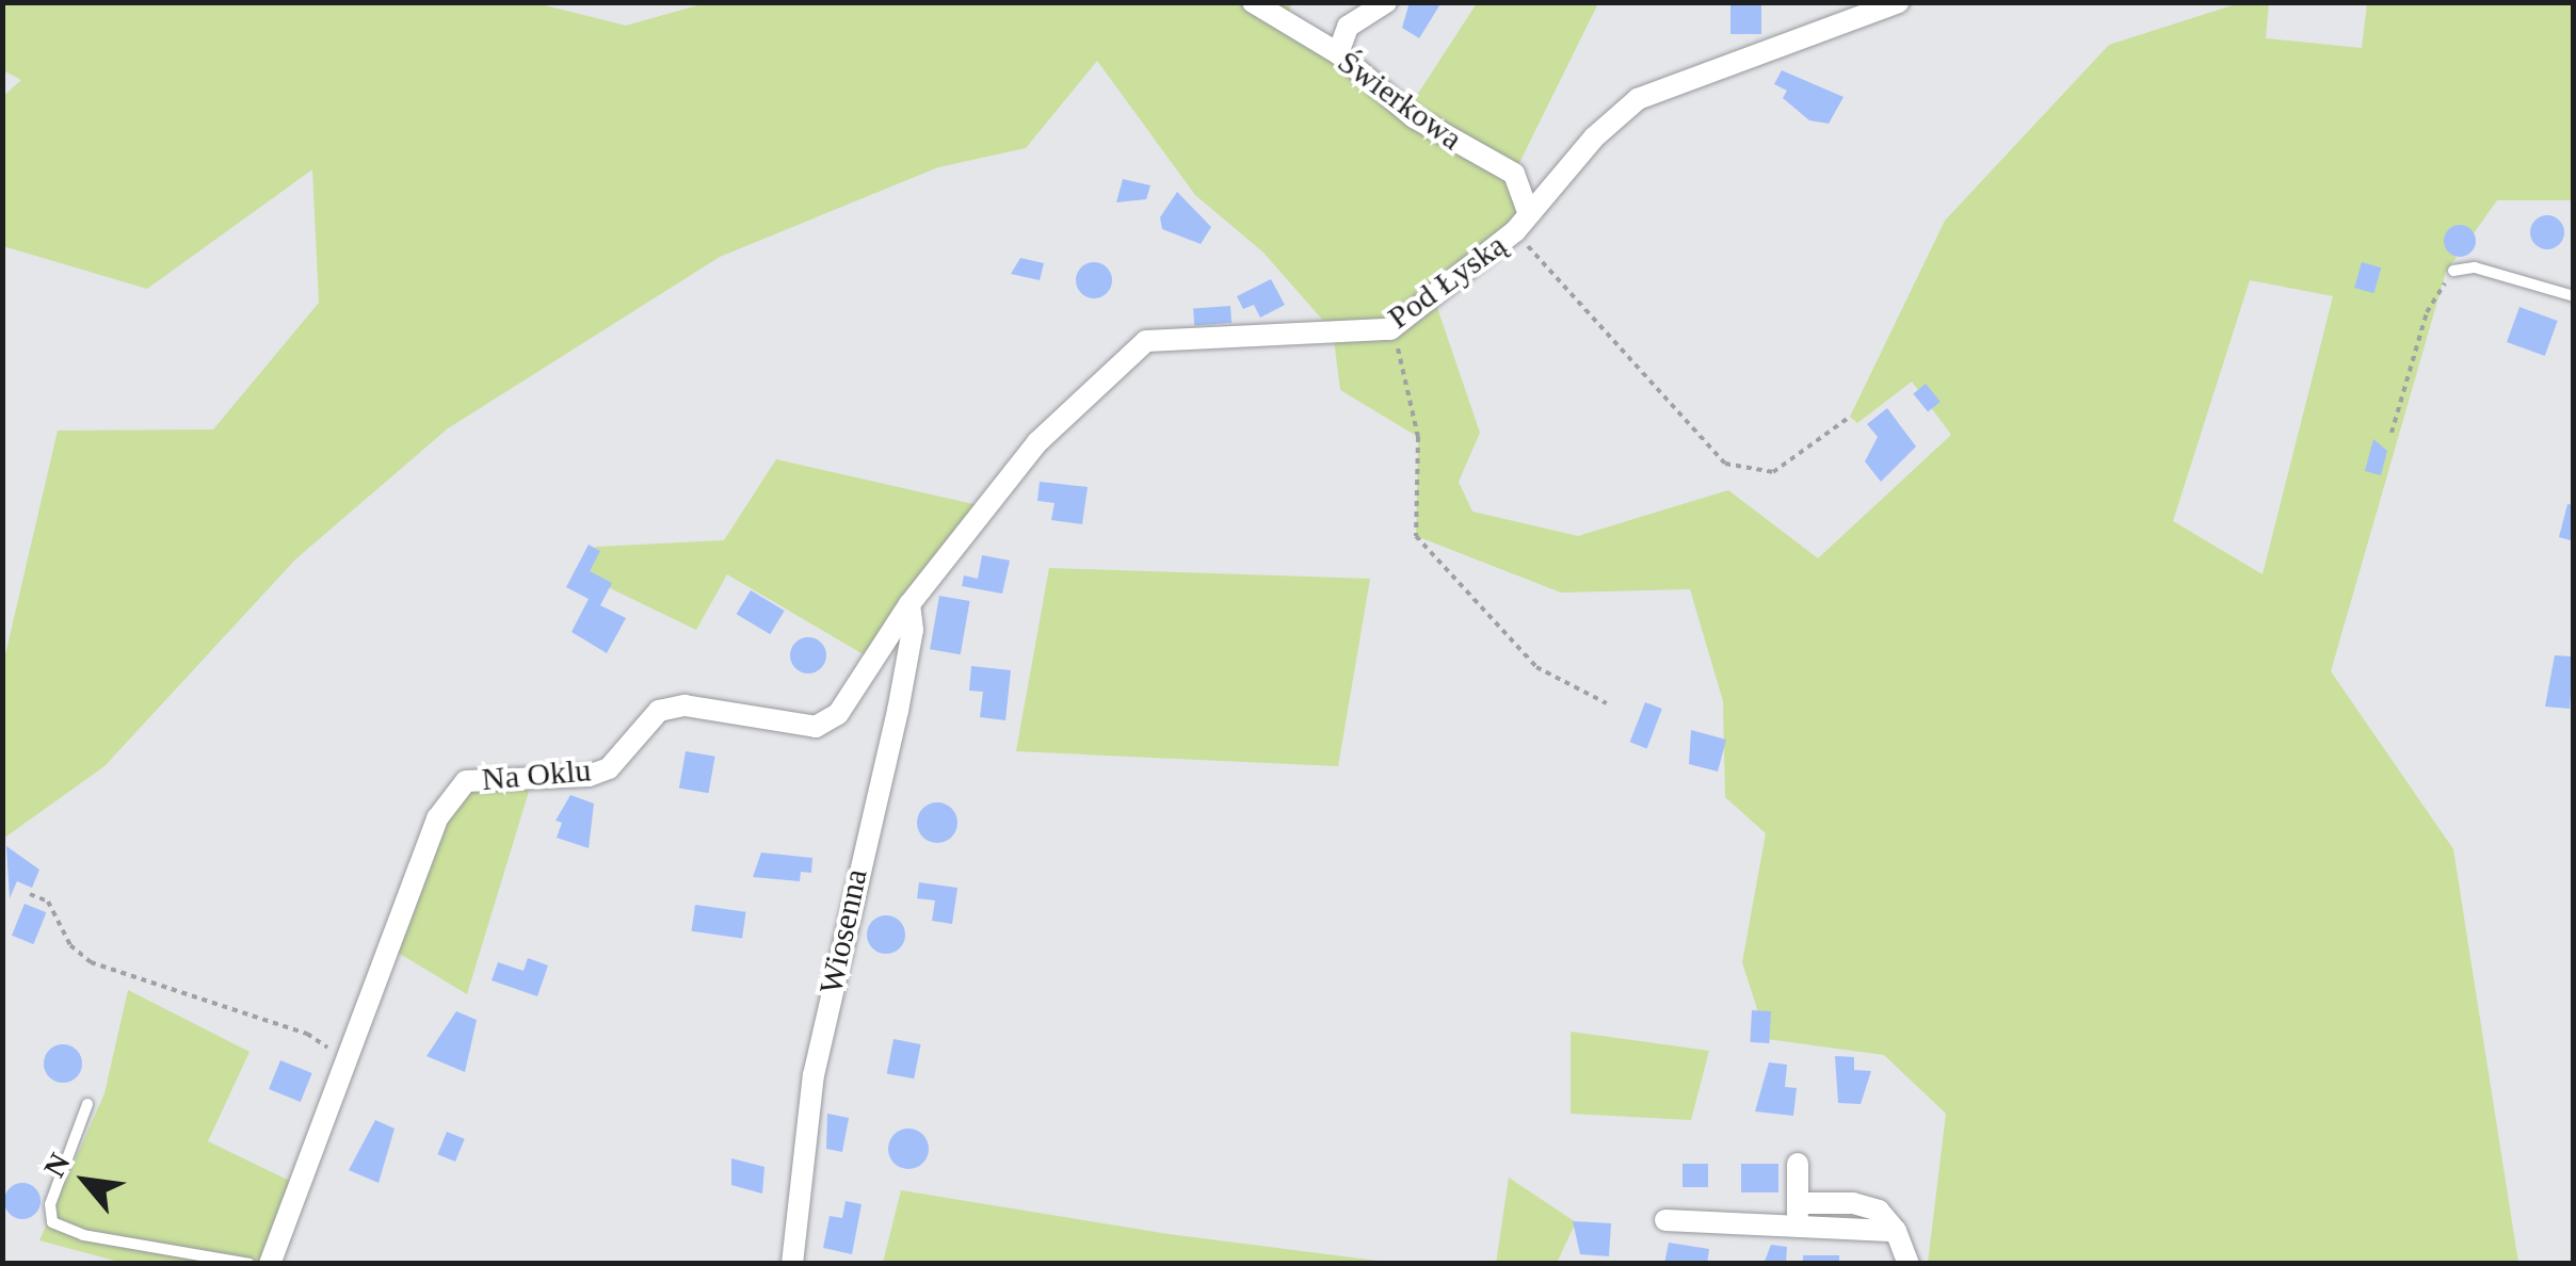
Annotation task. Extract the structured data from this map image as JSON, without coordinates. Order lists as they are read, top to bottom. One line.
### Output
{"streets":{"street":["Świerkowa","Pod Łyską","Na Oklu","Wiosenna"]},"crossings":[["Świerkowa","Pod Łyską"],["Pod Łyską","Na Oklu"],["Pod Łyską","Wiosenna"],["Na Oklu","Wiosenna"]],"north":"top left"}
